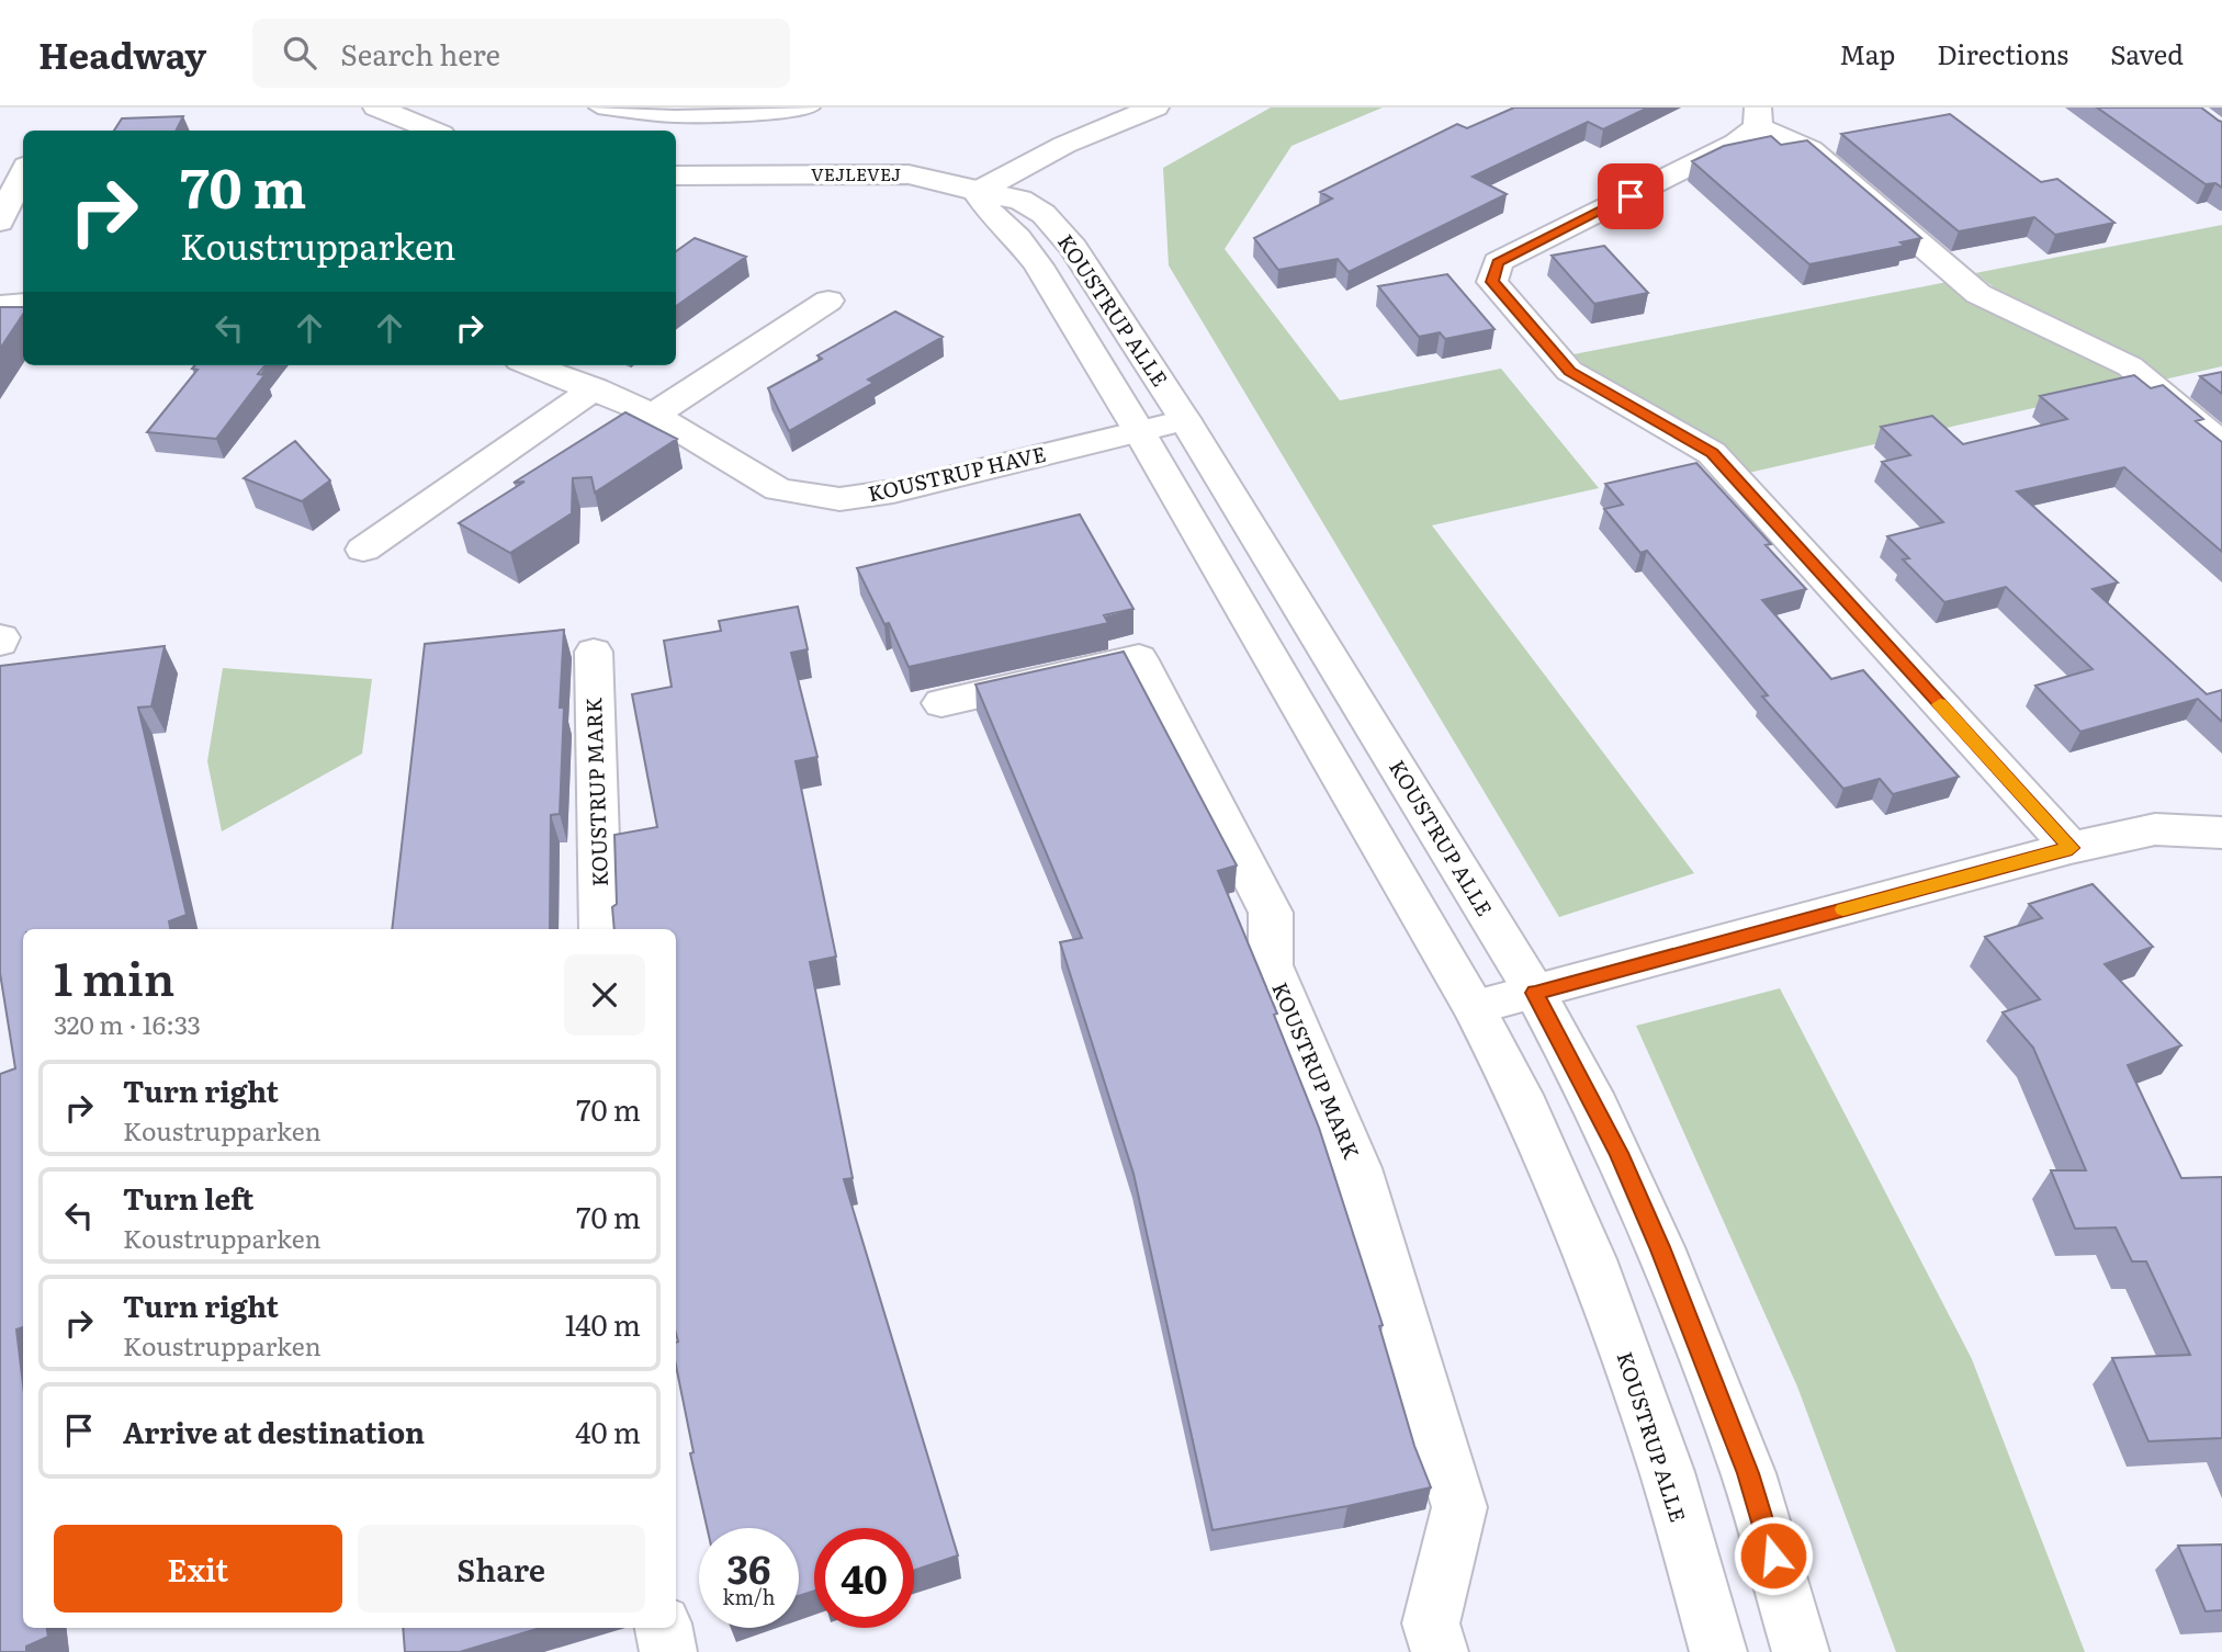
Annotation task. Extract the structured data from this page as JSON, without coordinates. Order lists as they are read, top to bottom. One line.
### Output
{"streets":{"street":["VEJLEVEJ","KOUSTRUP ALLE","KOUSTRUP HAVE","KOUSTRUP MARK"]},"crossings":[["VEJLEVEJ","KOUSTRUP ALLE"],["KOUSTRUP ALLE","KOUSTRUP HAVE"]],"page":{"header":"Headway","search":"Search here","nav":["Map","Directions","Saved"],"turn":["70 m","Koustrupparken"],"heading":["1 min","320 m · 16:33"],"list":[{"name":"Turn right","note":"Koustrupparken","value":"70 m"},{"name":"Turn left","note":"Koustrupparken","value":"70 m"},{"name":"Turn right","note":"Koustrupparken","value":"140 m"},{"name":"Arrive at destination","value":"40 m"}],"buttons":["Exit","Share"],"speed":"36 km/h","limit":"40"}}
